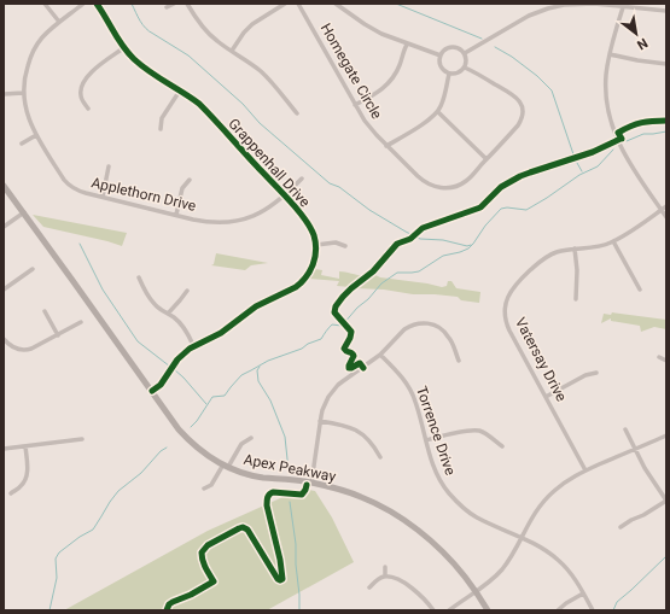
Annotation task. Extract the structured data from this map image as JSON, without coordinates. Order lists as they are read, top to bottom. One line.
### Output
{"streets":{"main road":["Apex Peakway"],"street":["Homegate Circle","Grappenhall Drive","Applethorn Drive","Vatersay Drive","Torrence Drive"]},"crossings":[["Grappenhall Drive","Applethorn Drive"]],"north":"bottom right"}
